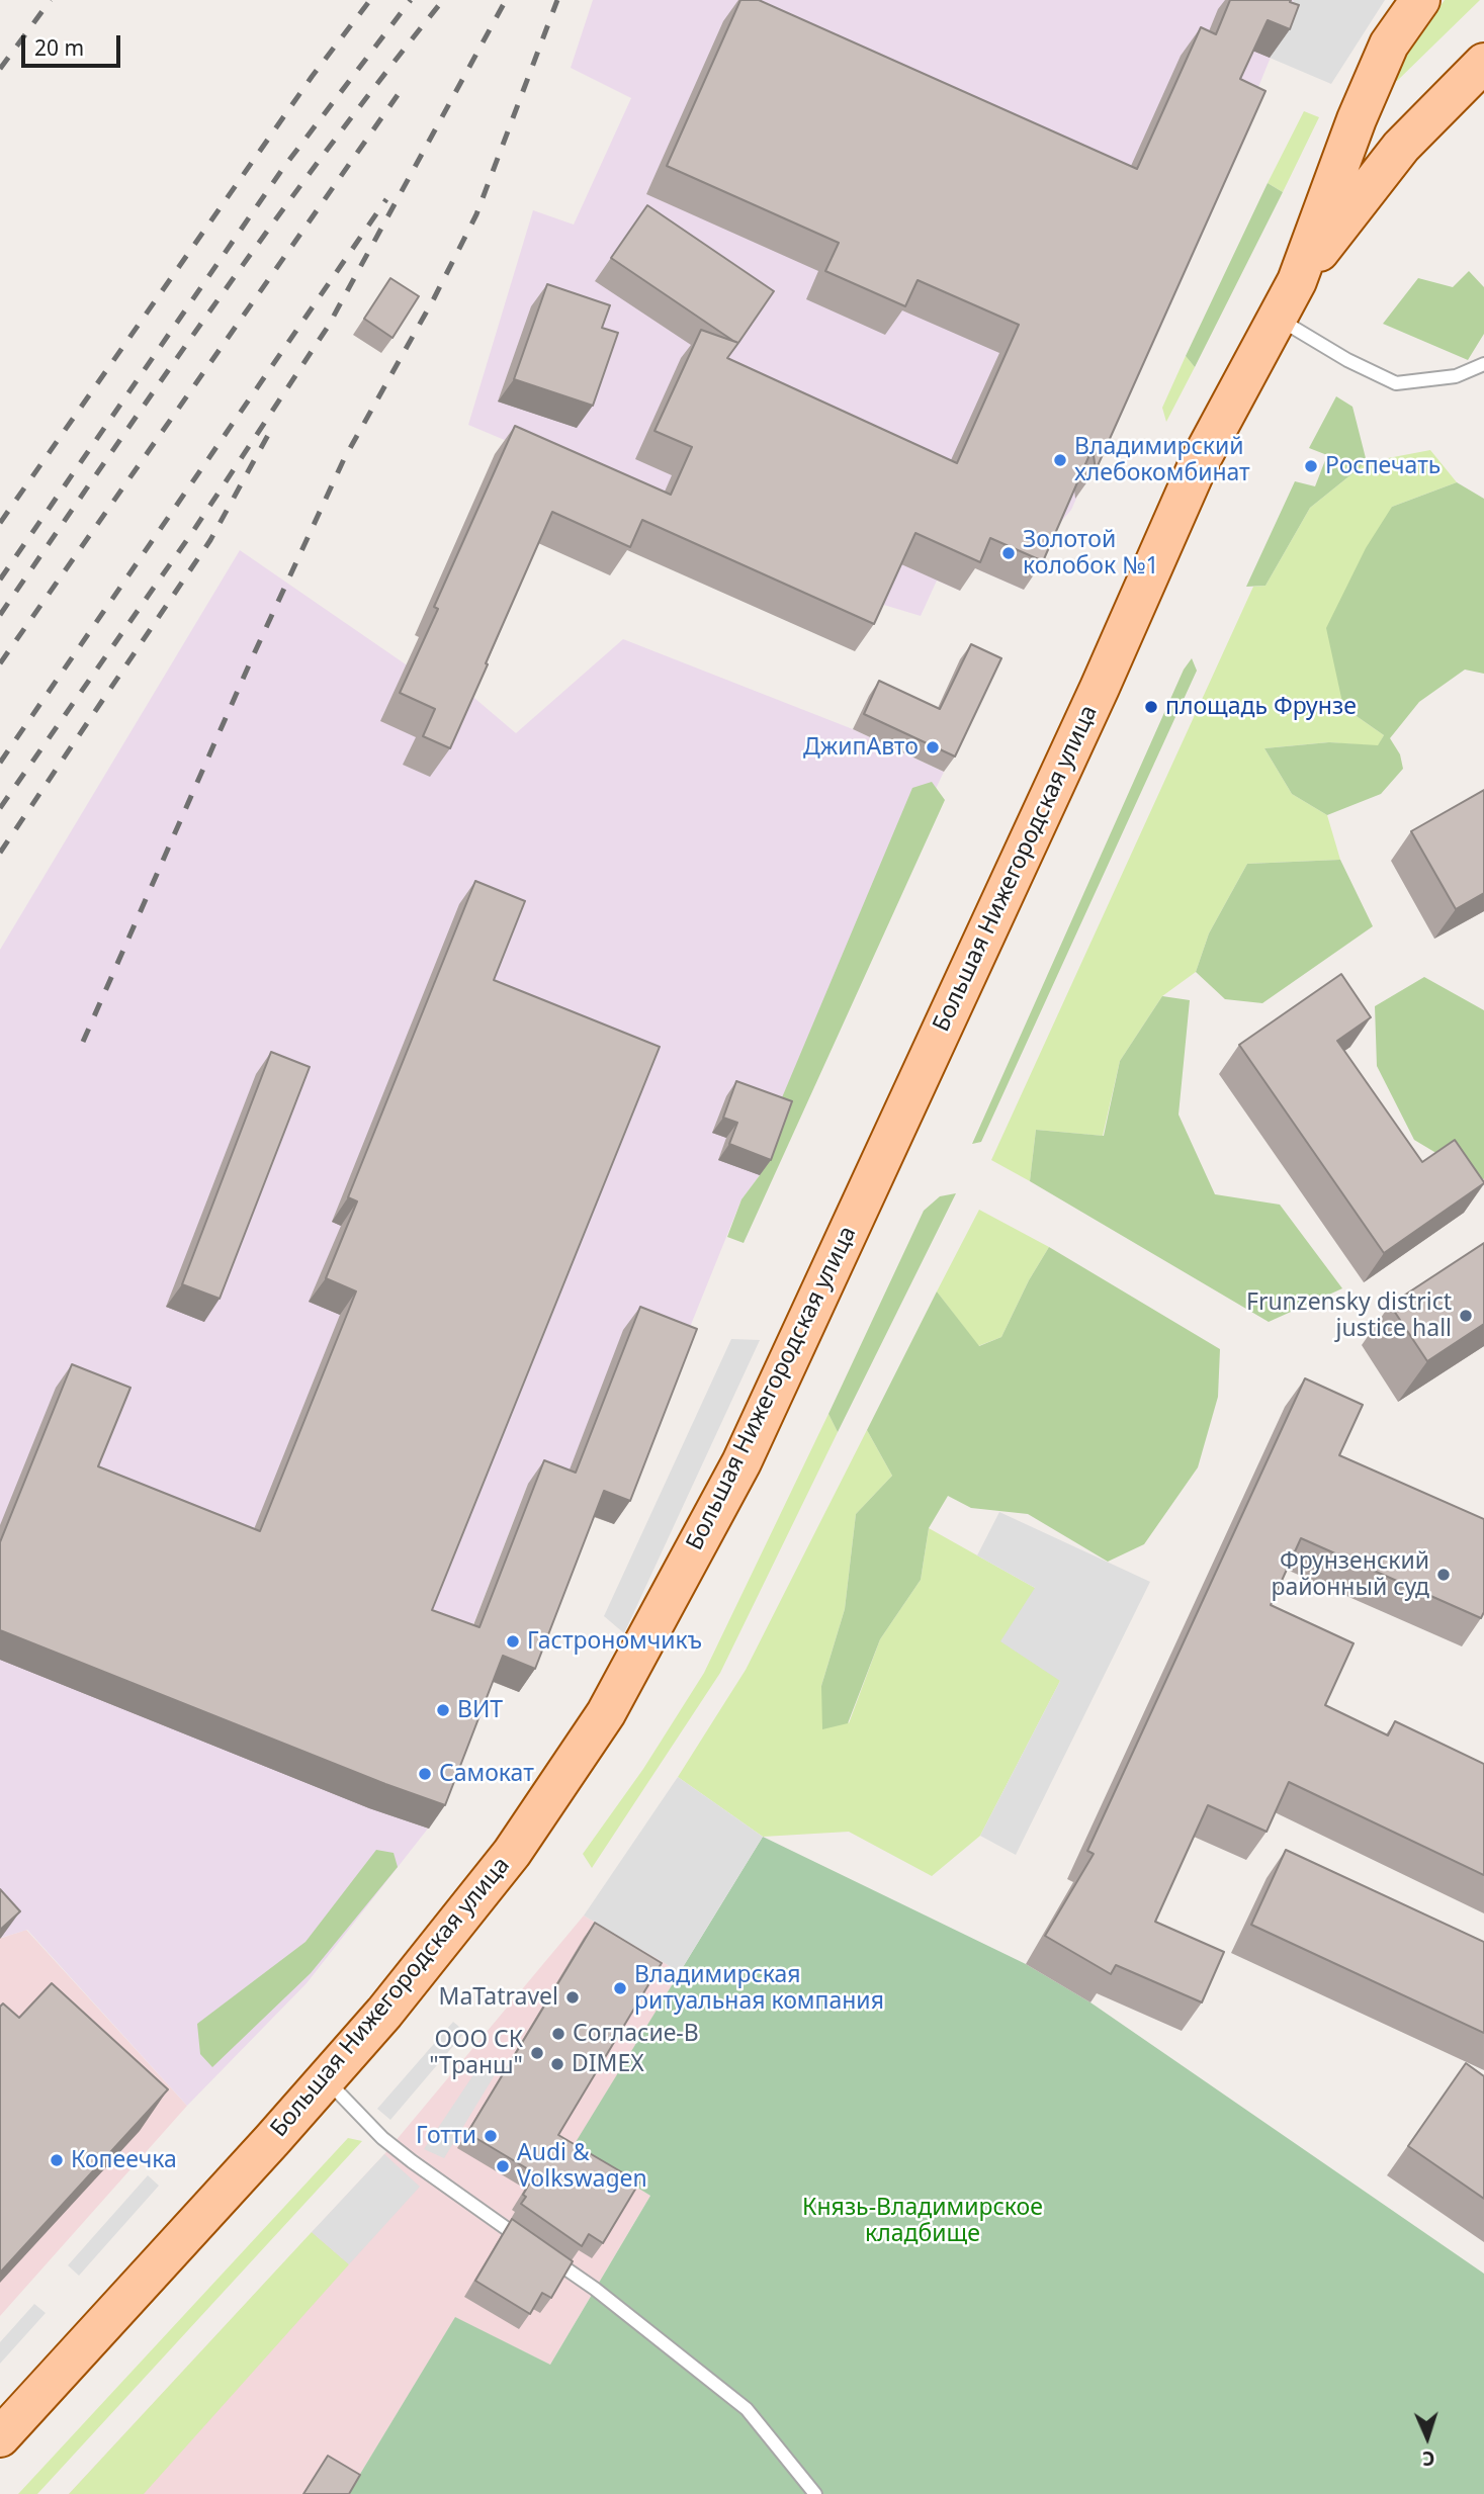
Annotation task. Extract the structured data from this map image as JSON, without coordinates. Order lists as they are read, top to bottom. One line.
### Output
{"streets":{"main road":["Большая Нижегородская улица"]},"parks":["Князь-Владимирское кладбище"],"places":["Владимирский хлебокомбинат","Роспечать","Золотой колобок №1","площадь Фрунзе","ДжипАвто","Frunzensky district justice hall","Фрунзенский районный суд","Гастрономчикъ","ВИТ","Самокат","Владимирская ритуальная компания","MaTatravel","Согласие-В","ООО СК \"Транш\"","DIMEX","Готти","Копеечка","Audi & Volkswagen"],"scale_bar":"20 m","north":"bottom"}
